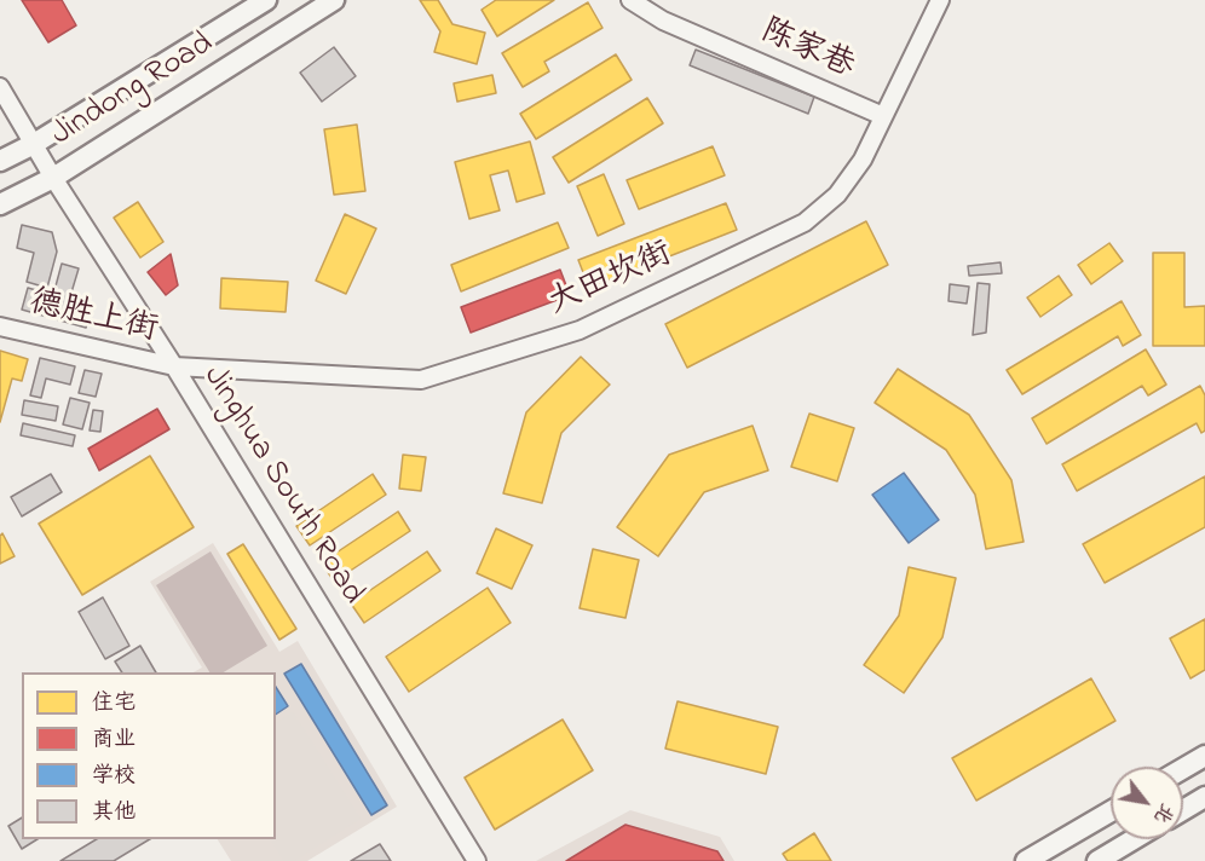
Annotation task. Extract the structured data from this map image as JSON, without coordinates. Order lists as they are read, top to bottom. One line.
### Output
{"streets":{"main road":["Jindong Road"],"street":["陈家巷","大田坎街","德胜上街","Jinghua South Road"]},"crossings":[["陈家巷","大田坎街"],["Jindong Road","Jinghua South Road"],["大田坎街","德胜上街"],["大田坎街","Jinghua South Road"],["德胜上街","Jinghua South Road"]],"legend":["住宅","商业","学校","其他"],"north":"bottom right"}
